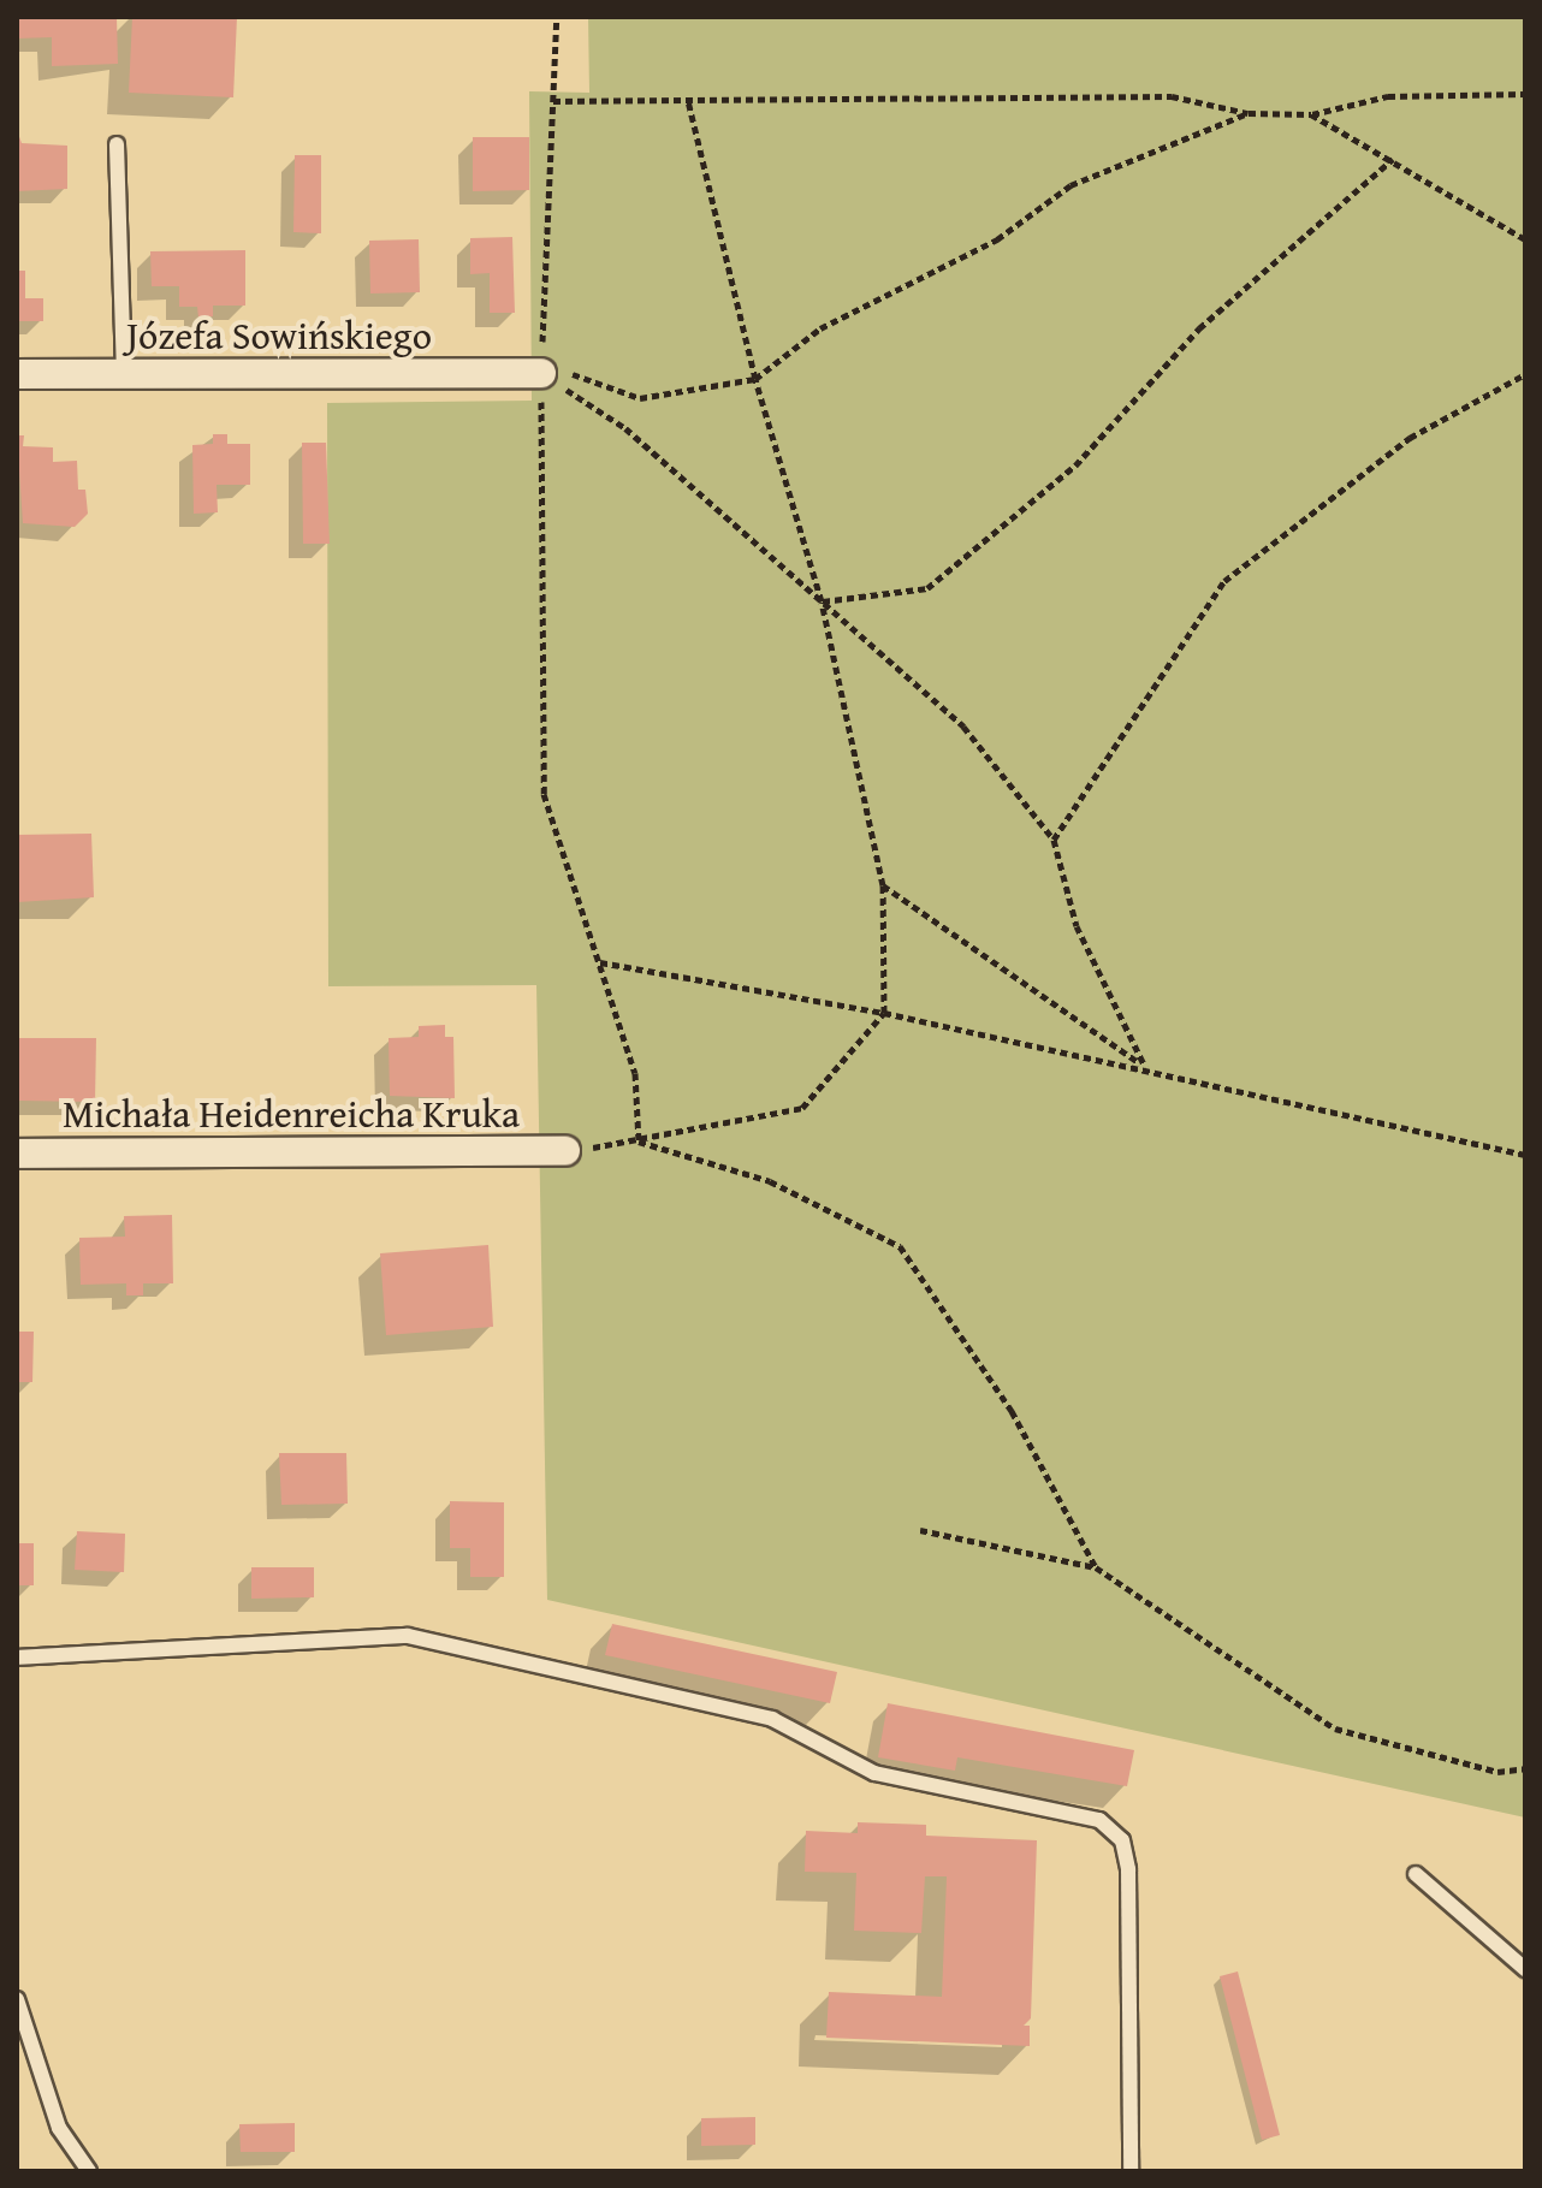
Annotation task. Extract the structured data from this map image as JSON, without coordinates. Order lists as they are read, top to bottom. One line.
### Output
{"streets":{"street":["Józefa Sowińskiego","Michała Heidenreicha Kruka"]}}
